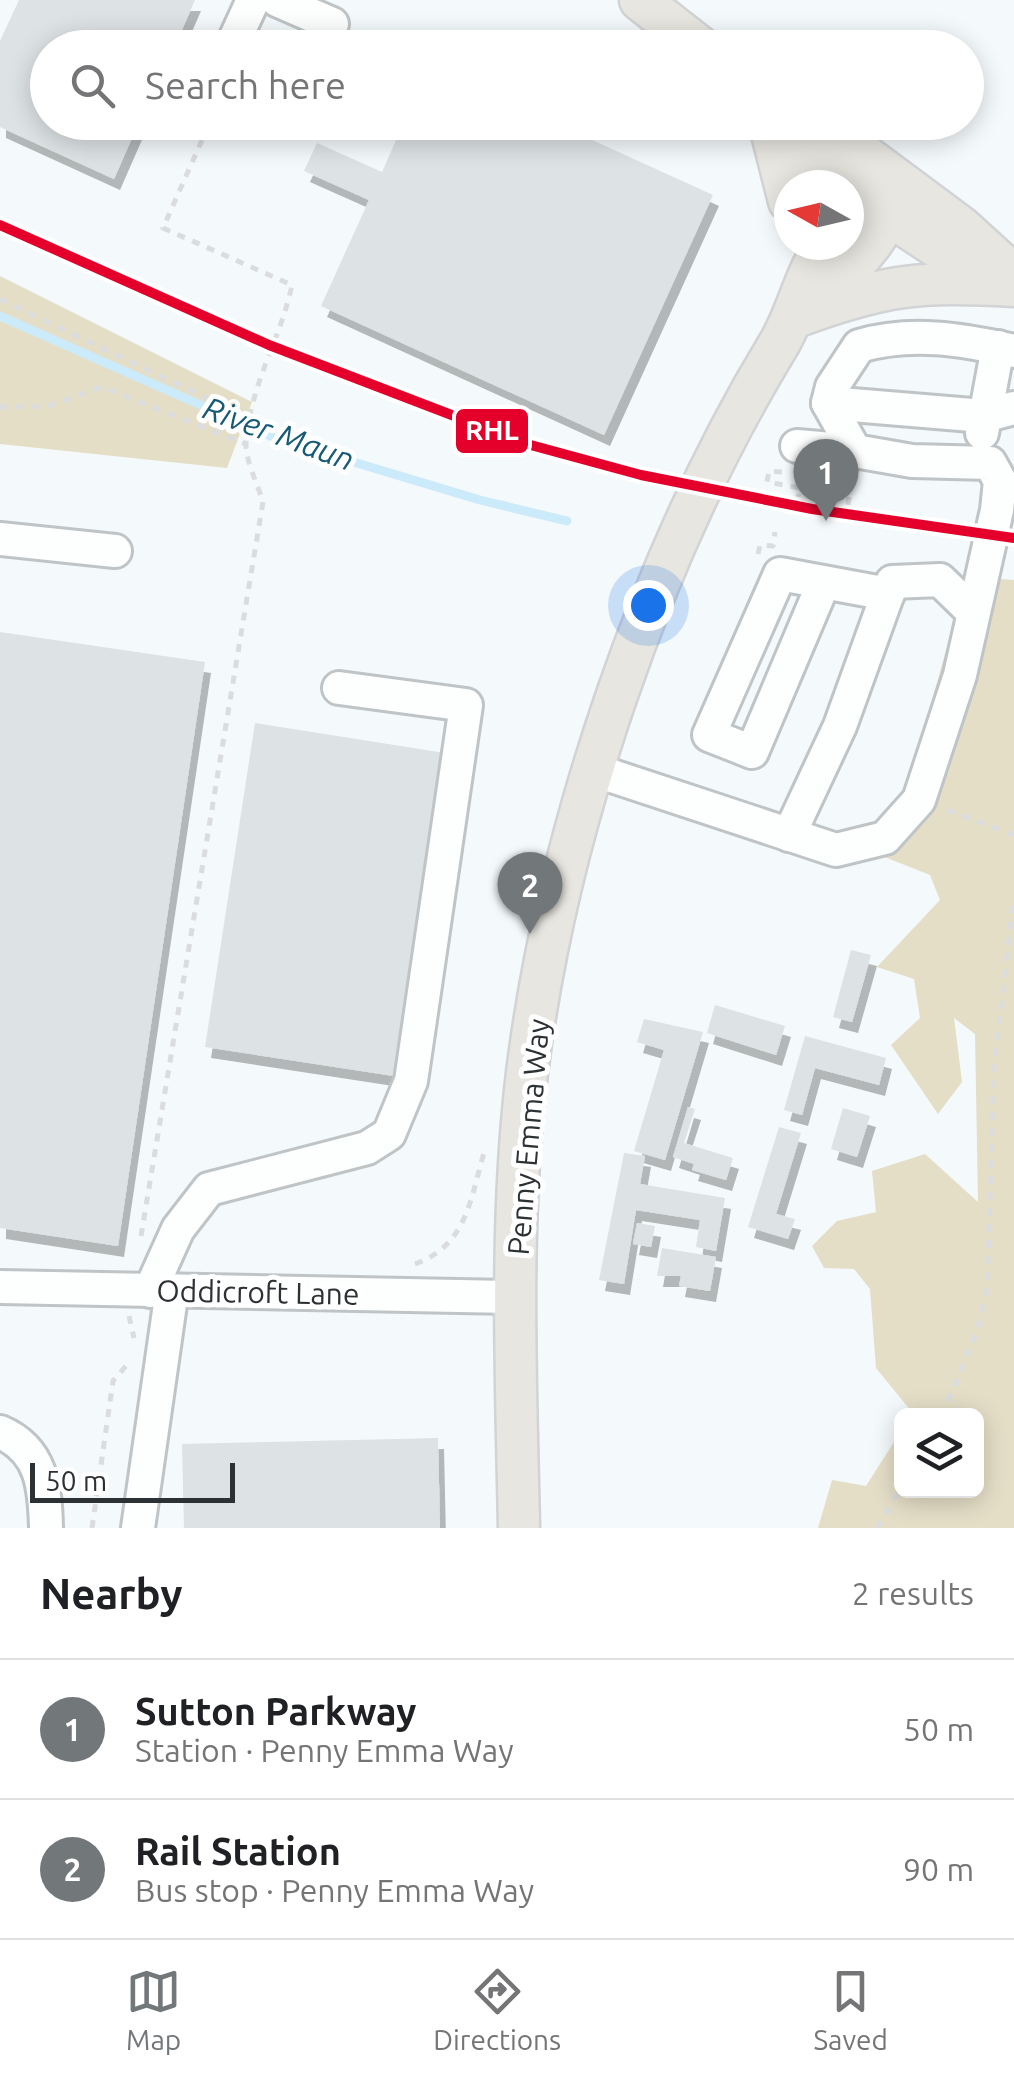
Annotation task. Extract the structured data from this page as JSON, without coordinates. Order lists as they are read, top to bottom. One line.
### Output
{"streets":{"main road":["Penny Emma Way"],"street":["Oddicroft Lane"]},"crossings":[["Penny Emma Way","Oddicroft Lane"]],"water":["River Maun"],"lines":["transit line RHL"],"scale_bar":"50 m","north":"left","page":{"search":"Search here","pins":["1","2"],"scale":"50 m","heading":["Nearby","2 results"],"list":[{"mark":"1","name":"Sutton Parkway","note":"Station · Penny Emma Way","value":"50 m"},{"mark":"2","name":"Rail Station","note":"Bus stop · Penny Emma Way","value":"90 m"}],"nav":["Map","Directions","Saved"]}}
